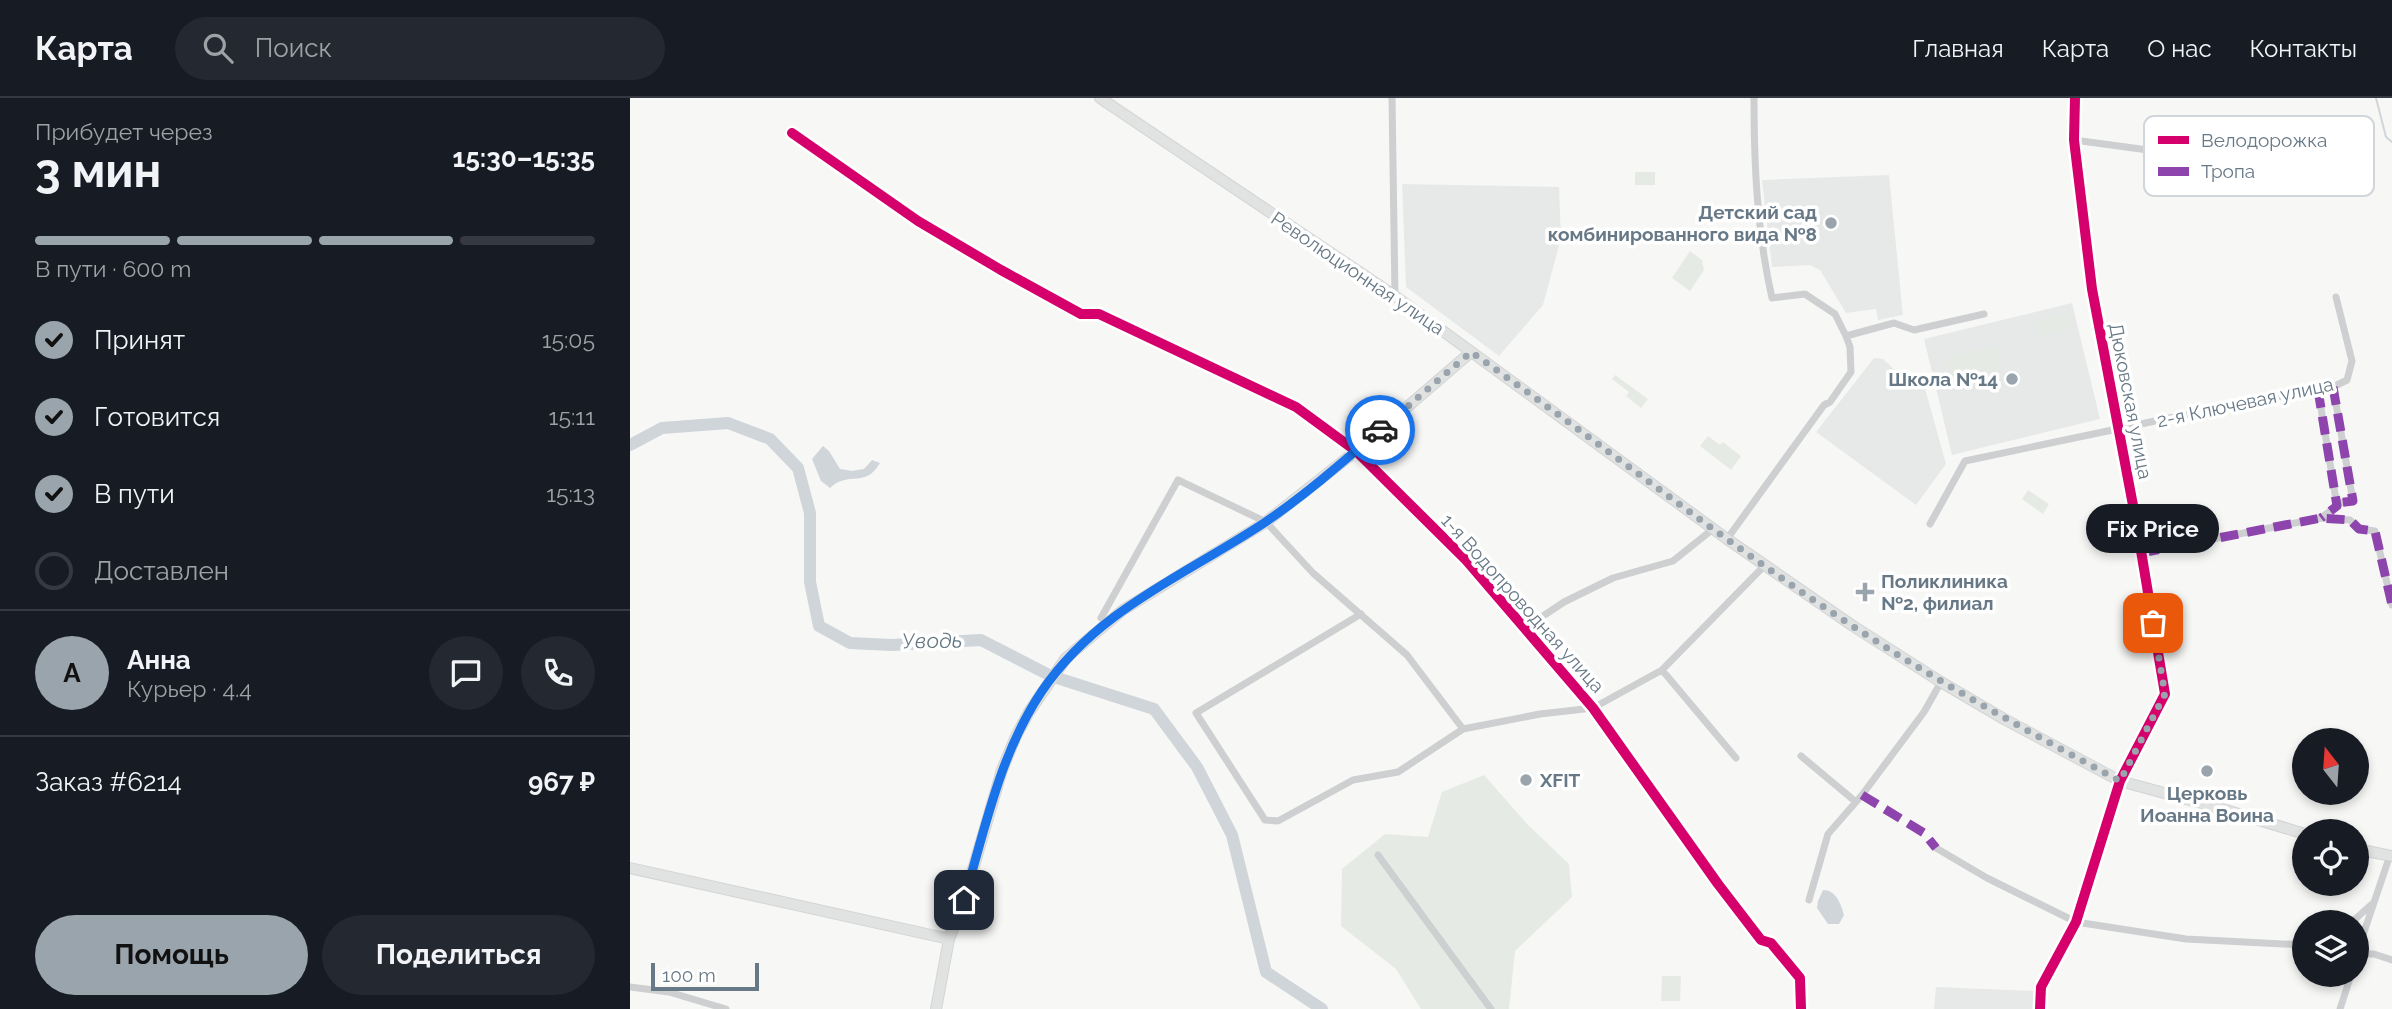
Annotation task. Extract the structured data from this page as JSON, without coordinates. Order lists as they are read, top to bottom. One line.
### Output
{"streets":{"main road":["Революционная улица","Дюковская улица"],"street":["2-я Ключевая улица","1-я Водопроводная улица"]},"crossings":[["Революционная улица","Дюковская улица"],["Дюковская улица","2-я Ключевая улица"]],"water":["Уводь"],"places":{"other":["Детский сад комбинированного вида №8","Школа №14","Fix Price","Церковь Иоанна Воина","XFIT"],"health":["Поликлиника №2, филиал"]},"legend":["Велодорожка","Тропа"],"scale_bar":"100 m","north":"top","page":{"header":"Карта","search":"Поиск","nav":["Главная","Карта","О нас","Контакты"],"heading":["3 мин","Прибудет через","15:30–15:35"],"panel":["Анна","Курьер · 4.4","Заказ #6214","967 ₽"],"bar":"В пути · 600 m","list":[["Принят","15:05"],["Готовится","15:11"],["В пути","15:13"],"Доставлен"],"bubble":"Fix Price","round":"А","buttons":["Помощь","Поделиться"],"scale":"100 m"}}
